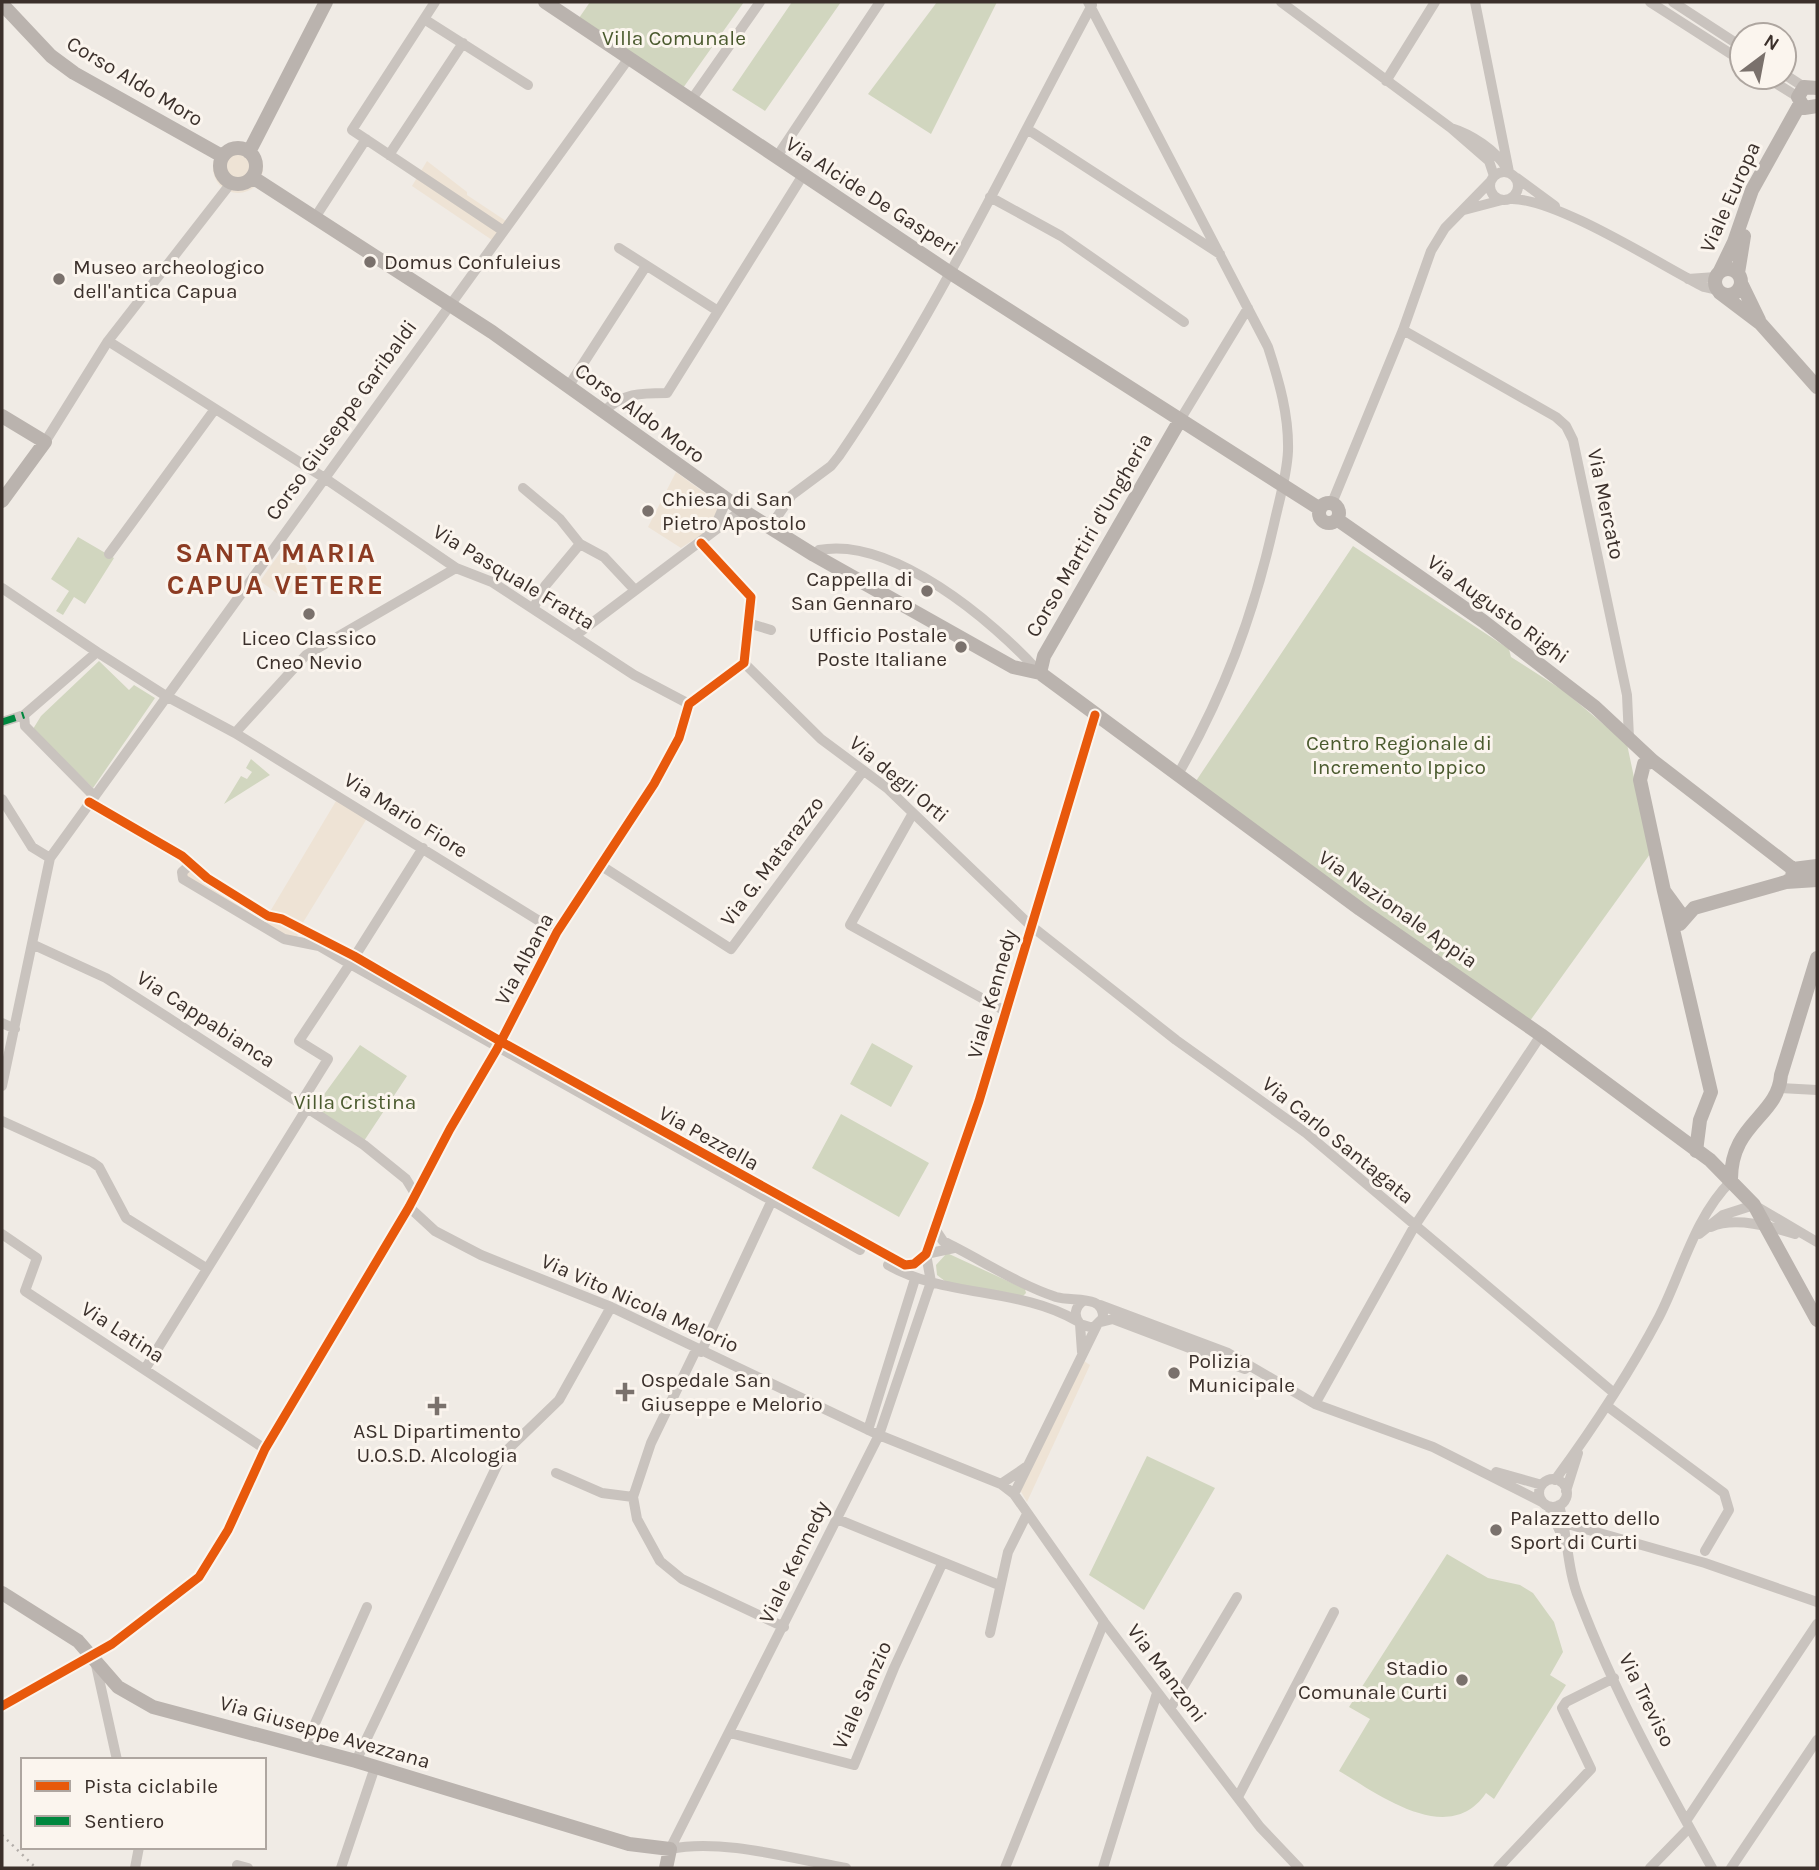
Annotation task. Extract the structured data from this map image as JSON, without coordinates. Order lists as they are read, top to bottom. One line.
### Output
{"streets":{"main road":["Corso Aldo Moro","Via Alcide De Gasperi","Viale Europa","Corso Martiri d'Ungheria","Via Augusto Righi","Via Nazionale Appia","Via Giuseppe Avezzana"],"street":["Corso Giuseppe Garibaldi","Via Mercato","Via Pasquale Fratta","Via degli Orti","Via Mario Fiore","Via G. Matarazzo","Via Albana","Viale Kennedy","Via Cappabianca","Via Pezzella","Via Carlo Santagata","Via Vito Nicola Melorio","Via Latina","Via Manzoni","Viale Sanzio","Via Treviso"]},"crossings":[["Corso Aldo Moro","Corso Giuseppe Garibaldi"],["Corso Aldo Moro","Corso Martiri d'Ungheria"],["Corso Aldo Moro","Via Nazionale Appia"],["Via Alcide De Gasperi","Corso Giuseppe Garibaldi"],["Via Alcide De Gasperi","Corso Martiri d'Ungheria"],["Corso Giuseppe Garibaldi","Via Pasquale Fratta"],["Corso Giuseppe Garibaldi","Via Mario Fiore"],["Via Mercato","Via Augusto Righi"],["Corso Martiri d'Ungheria","Via Nazionale Appia"],["Via Pasquale Fratta","Via Albana"],["Via degli Orti","Via G. Matarazzo"],["Via degli Orti","Viale Kennedy"],["Via degli Orti","Via Carlo Santagata"],["Via Mario Fiore","Via Albana"],["Via G. Matarazzo","Via Albana"],["Via Nazionale Appia","Viale Kennedy"],["Via Albana","Via Cappabianca"],["Via Albana","Via Pezzella"],["Via Albana","Via Vito Nicola Melorio"],["Via Albana","Via Latina"],["Via Albana","Via Giuseppe Avezzana"],["Viale Kennedy","Via Pezzella"],["Viale Kennedy","Via Carlo Santagata"],["Viale Kennedy","Via Vito Nicola Melorio"],["Viale Kennedy","Viale Sanzio"],["Viale Kennedy","Via Giuseppe Avezzana"],["Via Vito Nicola Melorio","Via Manzoni"]],"districts":["SANTA MARIA CAPUA VETERE"],"parks":["Villa Comunale","Centro Regionale di Incremento Ippico","Villa Cristina"],"places":{"other":["Domus Confuleius","Museo archeologico dell'antica Capua","Chiesa di San Pietro Apostolo","Cappella di San Gennaro","Liceo Classico Cneo Nevio","Ufficio Postale Poste Italiane","Polizia Municipale","Palazzetto dello Sport di Curti","Stadio Comunale Curti"],"health":["Ospedale San Giuseppe e Melorio","ASL Dipartimento U.O.S.D. Alcologia"]},"legend":["Pista ciclabile","Sentiero"],"north":"top right"}
